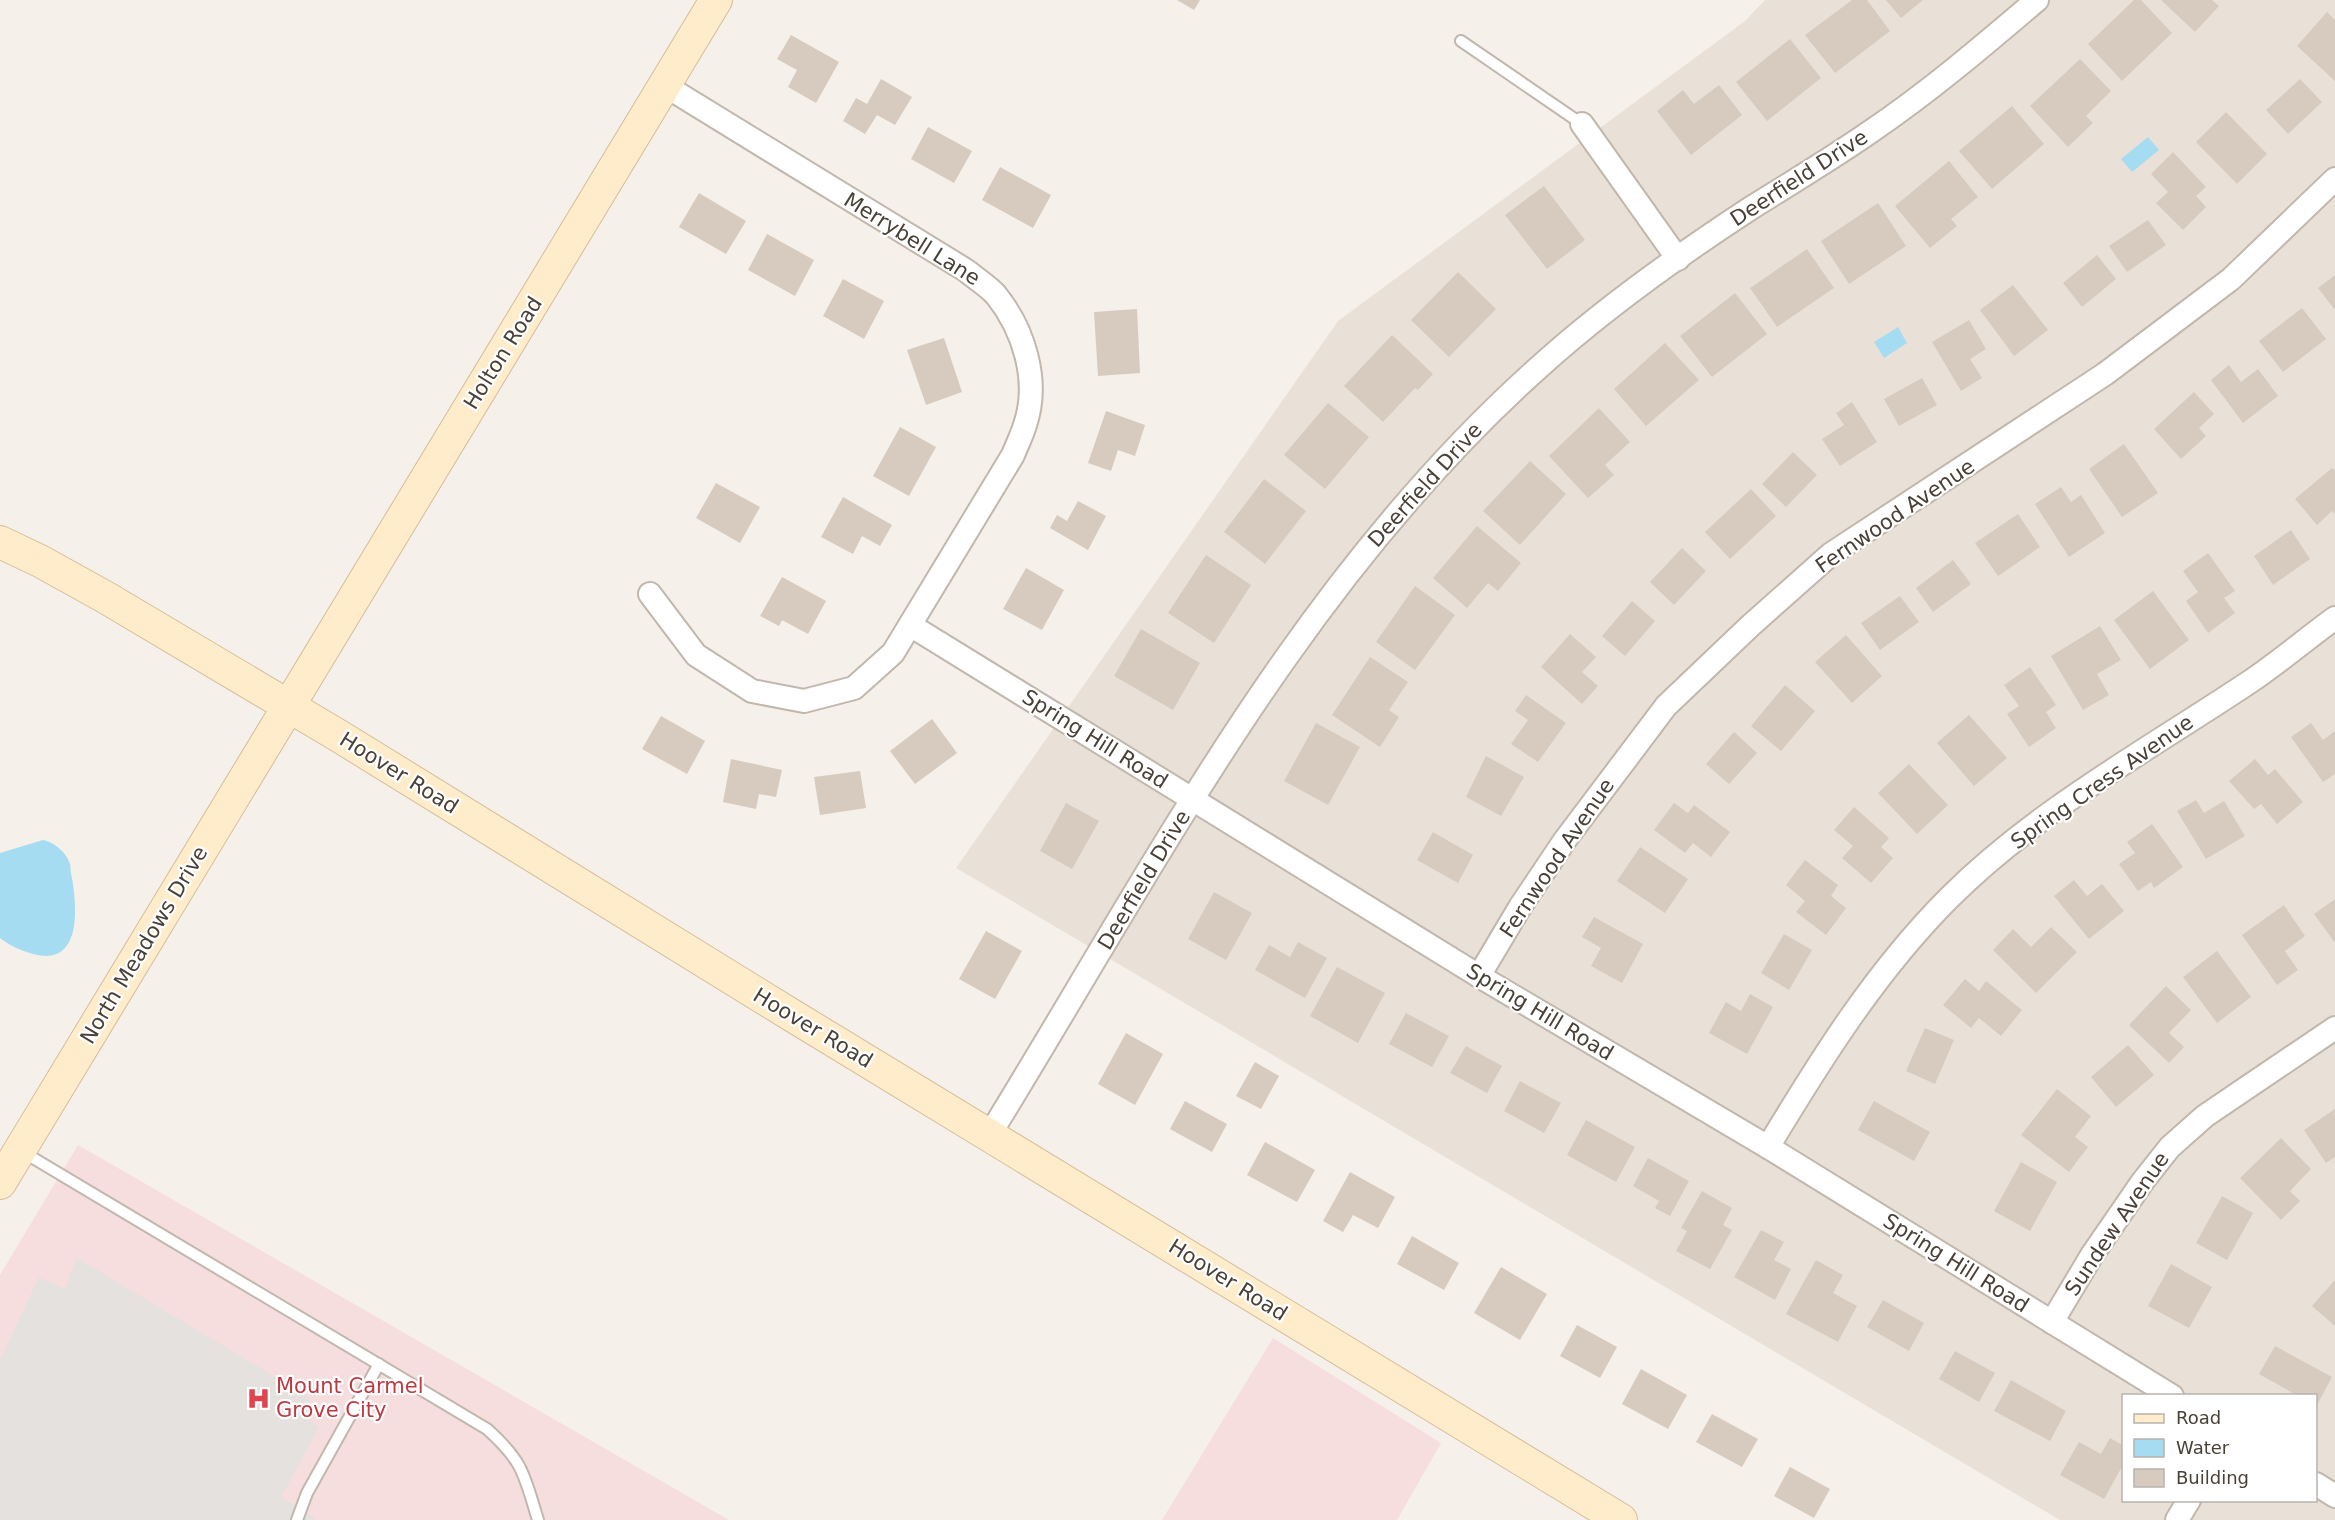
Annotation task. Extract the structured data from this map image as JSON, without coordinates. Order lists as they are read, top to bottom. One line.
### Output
{"streets":{"main road":["Holton Road","Hoover Road","North Meadows Drive"],"street":["Deerfield Drive","Merrybell Lane","Fernwood Avenue","Spring Hill Road","Spring Cress Avenue","Sundew Avenue"]},"crossings":[["Deerfield Drive","Spring Hill Road"],["Deerfield Drive","Hoover Road"],["Merrybell Lane","Holton Road"],["Merrybell Lane","Spring Hill Road"],["Holton Road","Hoover Road"],["Holton Road","North Meadows Drive"],["Fernwood Avenue","Spring Hill Road"],["Spring Hill Road","Spring Cress Avenue"],["Spring Hill Road","Sundew Avenue"],["Hoover Road","North Meadows Drive"]],"places":{"hospital":["Mount Carmel Grove City"]},"legend":["Road","Water","Building"]}
